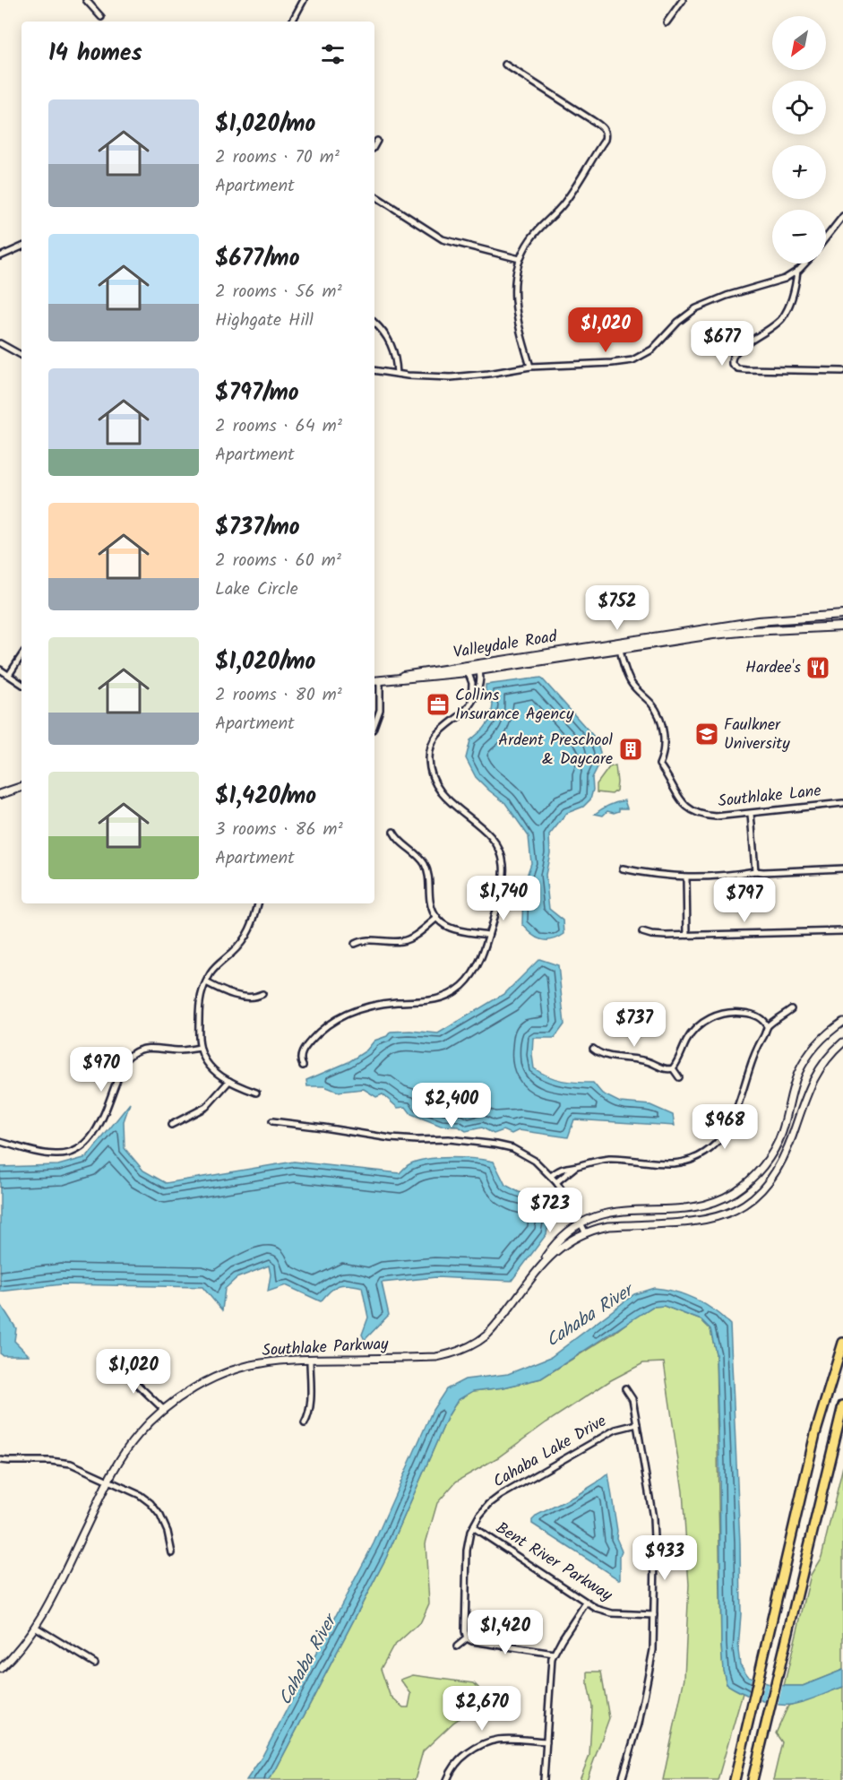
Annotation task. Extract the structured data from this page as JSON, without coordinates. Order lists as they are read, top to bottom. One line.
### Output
{"streets":{"main road":["Valleydale Road"],"street":["Southlake Lane","Southlake Parkway","Cahaba Lake Drive","Bent River Parkway"]},"crossings":[["Valleydale Road","Southlake Lane"],["Cahaba Lake Drive","Bent River Parkway"]],"water":["Cahaba River"],"places":{"restaurant":["Hardee's"],"office":["Collins Insurance Agency"],"school or university":["Faulkner University"],"building":["Ardent Preschool & Daycare"]},"north":"bottom left","page":{"map_buttons":["+","−"],"heading":"14 homes","list":[{"name":"$1,020/mo","note":"2 rooms · 70 m² · Apartment"},{"name":"$677/mo","note":"2 rooms · 56 m² · Highgate Hill"},{"name":"$797/mo","note":"2 rooms · 64 m² · Apartment"},{"name":"$737/mo","note":"2 rooms · 60 m² · Lake Circle"},{"name":"$1,020/mo","note":"2 rooms · 80 m² · Apartment"},{"name":"$1,420/mo","note":"3 rooms · 86 m² · Apartment"}],"price":["$1,020","$677","$752","$1,740","$797","$737","$970","$2,400","$968","$723","$1,020","$933","$1,420","$2,670"]}}
